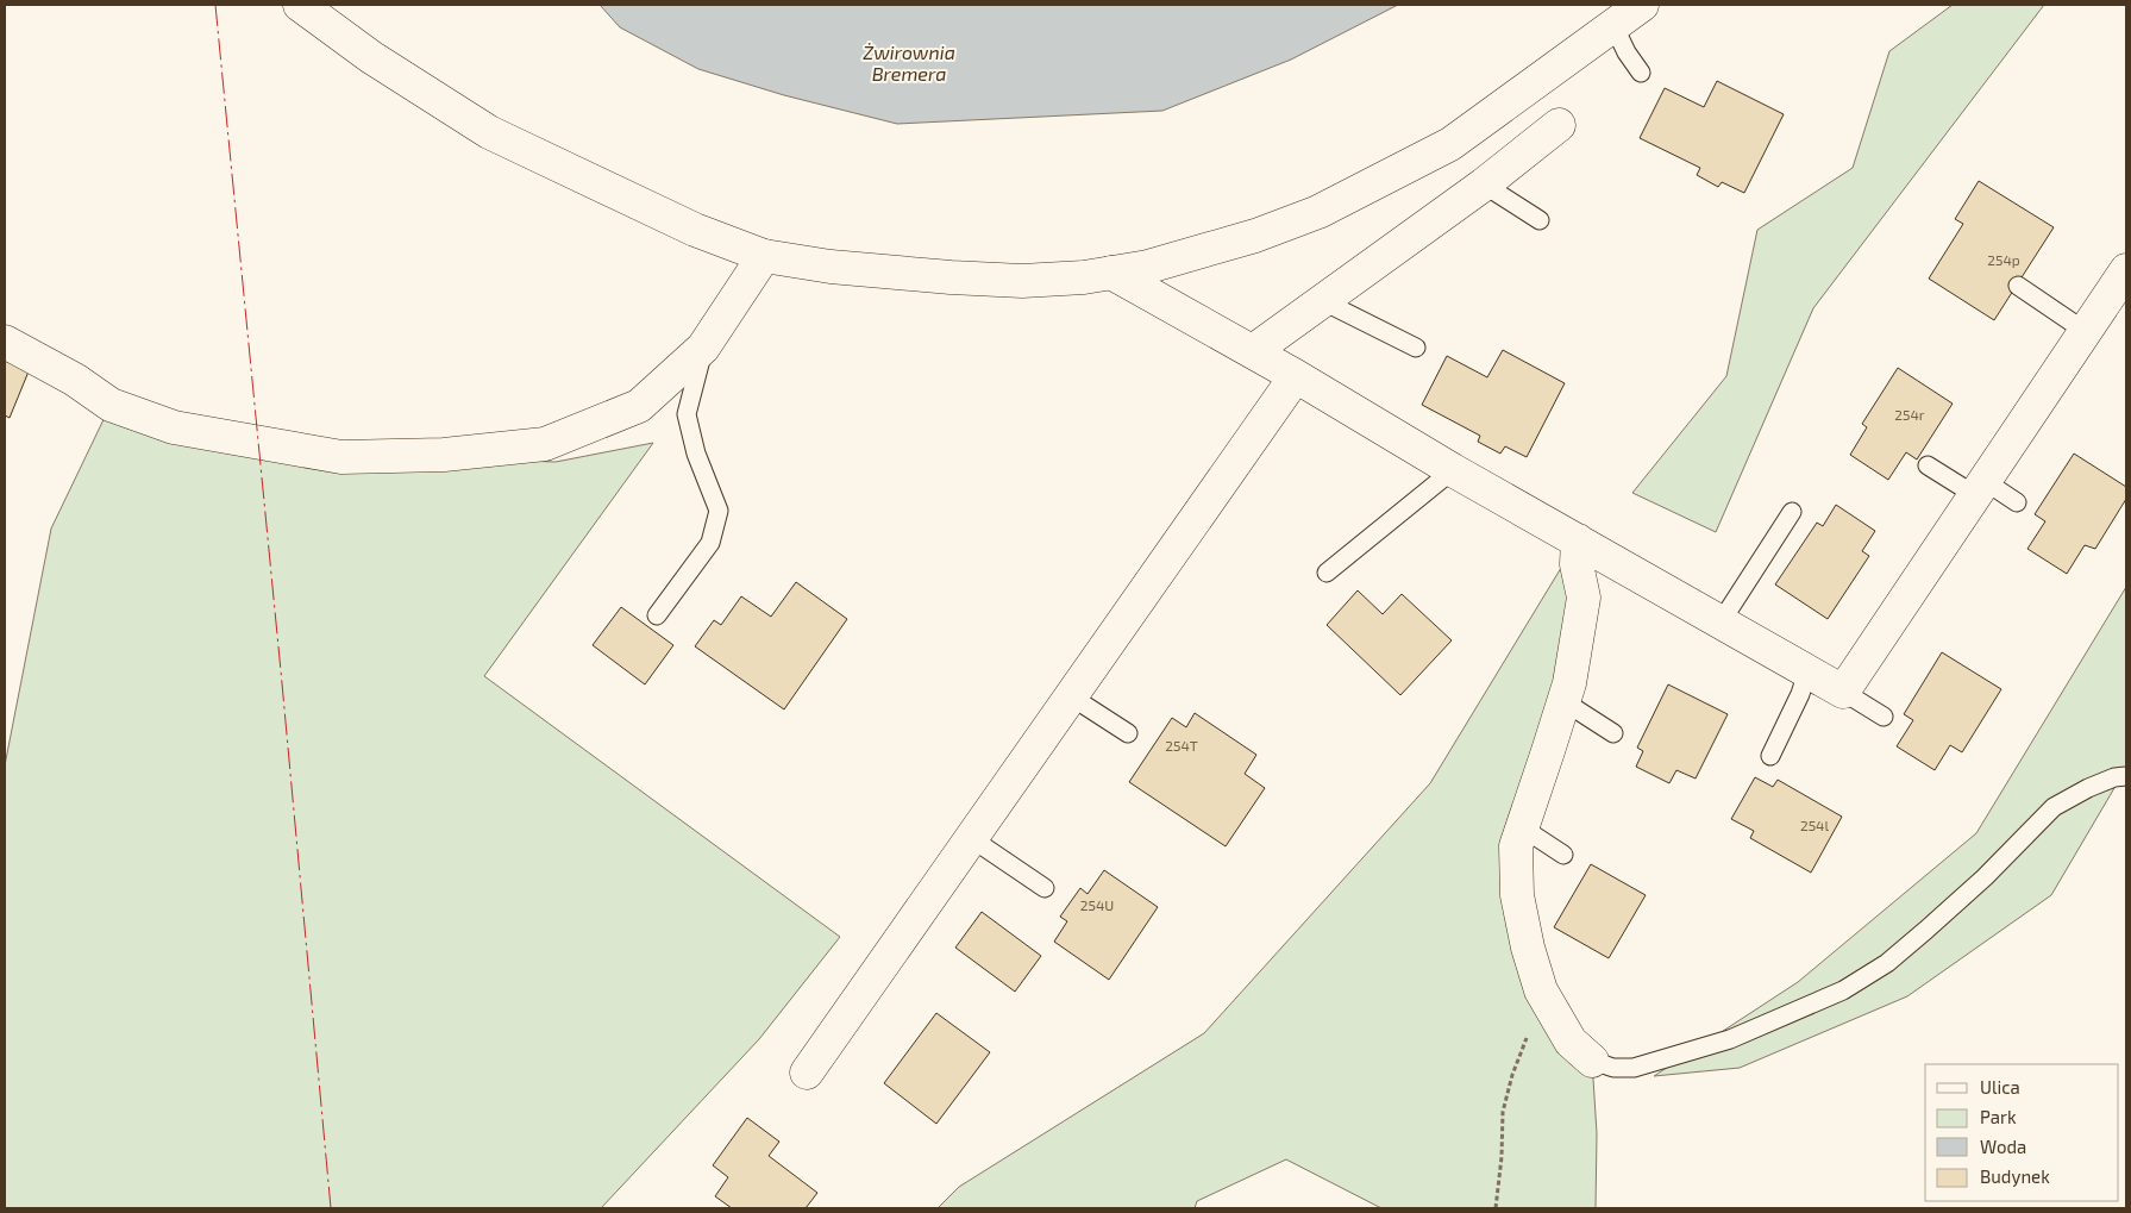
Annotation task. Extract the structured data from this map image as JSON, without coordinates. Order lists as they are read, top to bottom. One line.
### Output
{"water":["Żwirownia Bremera"],"house_numbers":["254p","254r","254T","254l","254U"],"legend":["Ulica","Park","Woda","Budynek"]}
